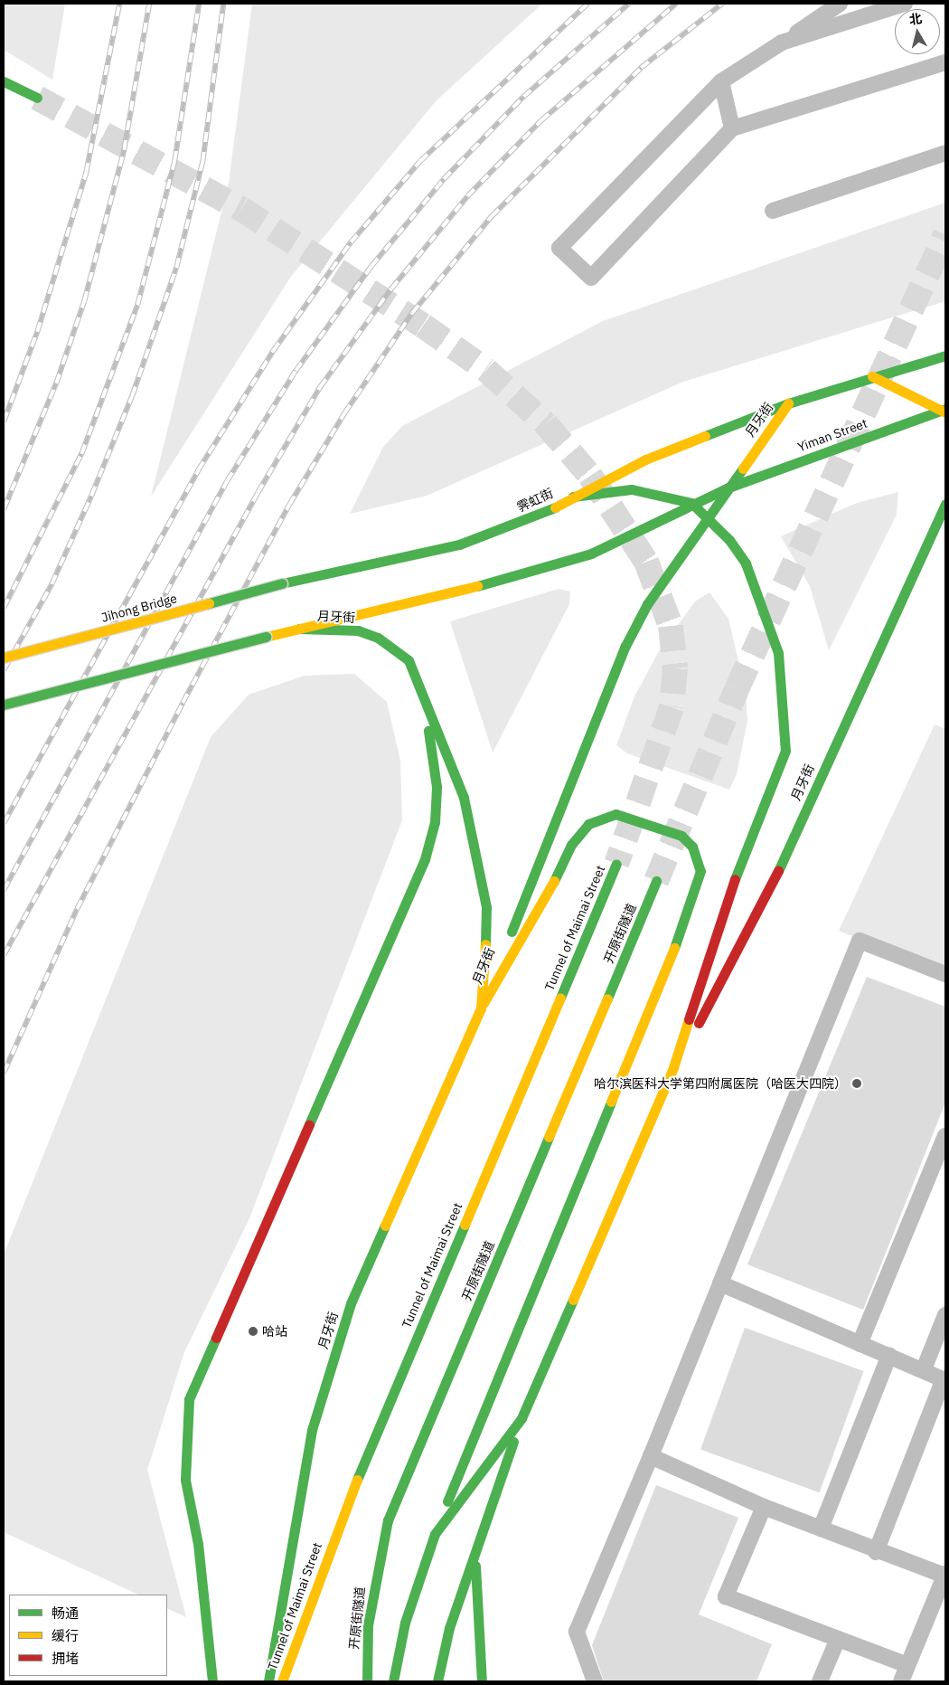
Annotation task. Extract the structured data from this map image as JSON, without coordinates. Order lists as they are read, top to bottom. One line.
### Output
{"streets":{"main road":["月牙街","Yiman Street","霁虹街","Jihong Bridge","Tunnel of Maimai Street","开原街隧道"]},"crossings":[["月牙街","Yiman Street"],["月牙街","霁虹街"],["霁虹街","Jihong Bridge"]],"places":["哈尔滨医科大学第四附属医院（哈医大四院）","哈站"],"legend":["畅通","缓行","拥堵"],"north":"top"}
